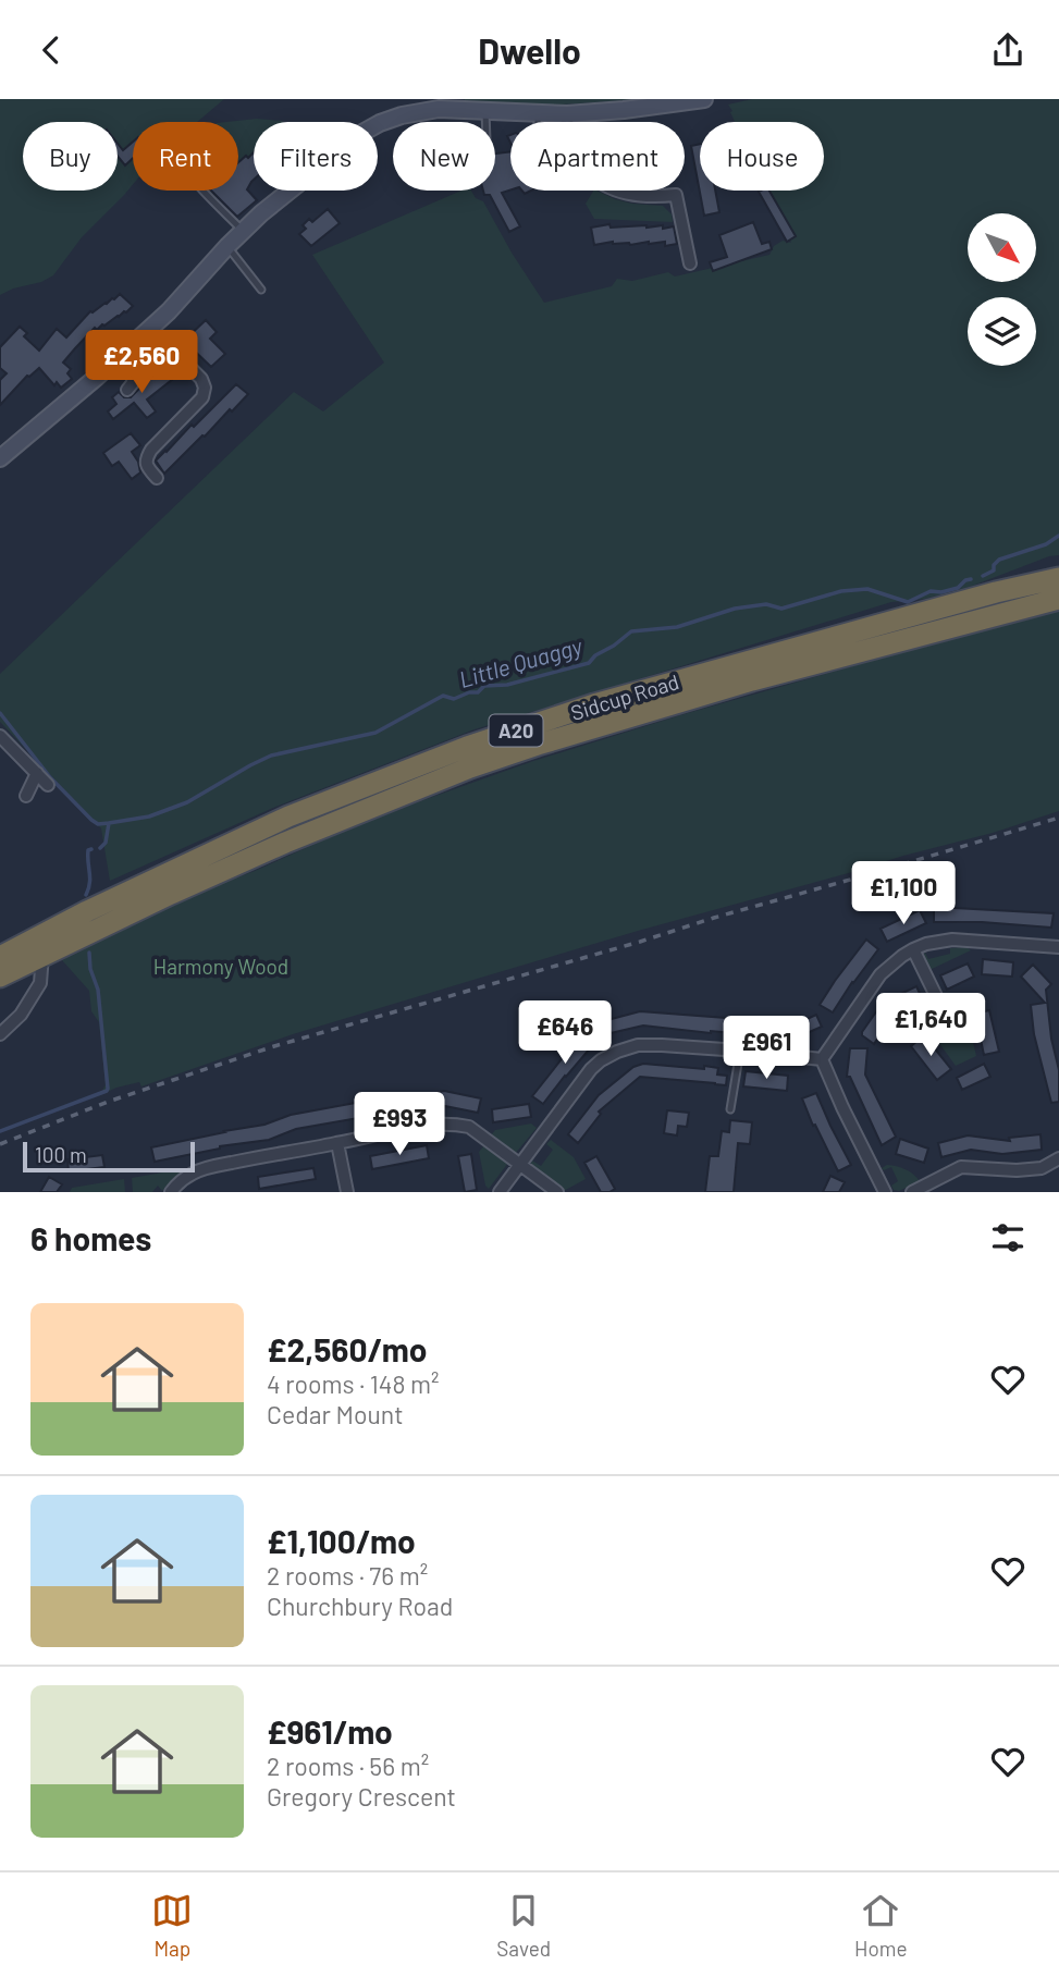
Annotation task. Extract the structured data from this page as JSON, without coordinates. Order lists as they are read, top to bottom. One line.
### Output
{"streets":{"highway":["Sidcup Road","A20"]},"water":["Little Quaggy"],"parks":["Harmony Wood"],"scale_bar":"100 m","north":"bottom right","page":{"header":"Dwello","chip":["Buy","Rent","Filters","New","Apartment","House"],"price":["£2,560","£1,100","£1,640","£646","£961","£993"],"scale":"100 m","heading":"6 homes","list":[{"name":"£2,560/mo","note":"4 rooms · 148 m² · Cedar Mount"},{"name":"£1,100/mo","note":"2 rooms · 76 m² · Churchbury Road"},{"name":"£961/mo","note":"2 rooms · 56 m² · Gregory Crescent"}],"tabs":["Map","Saved","Home"]}}
